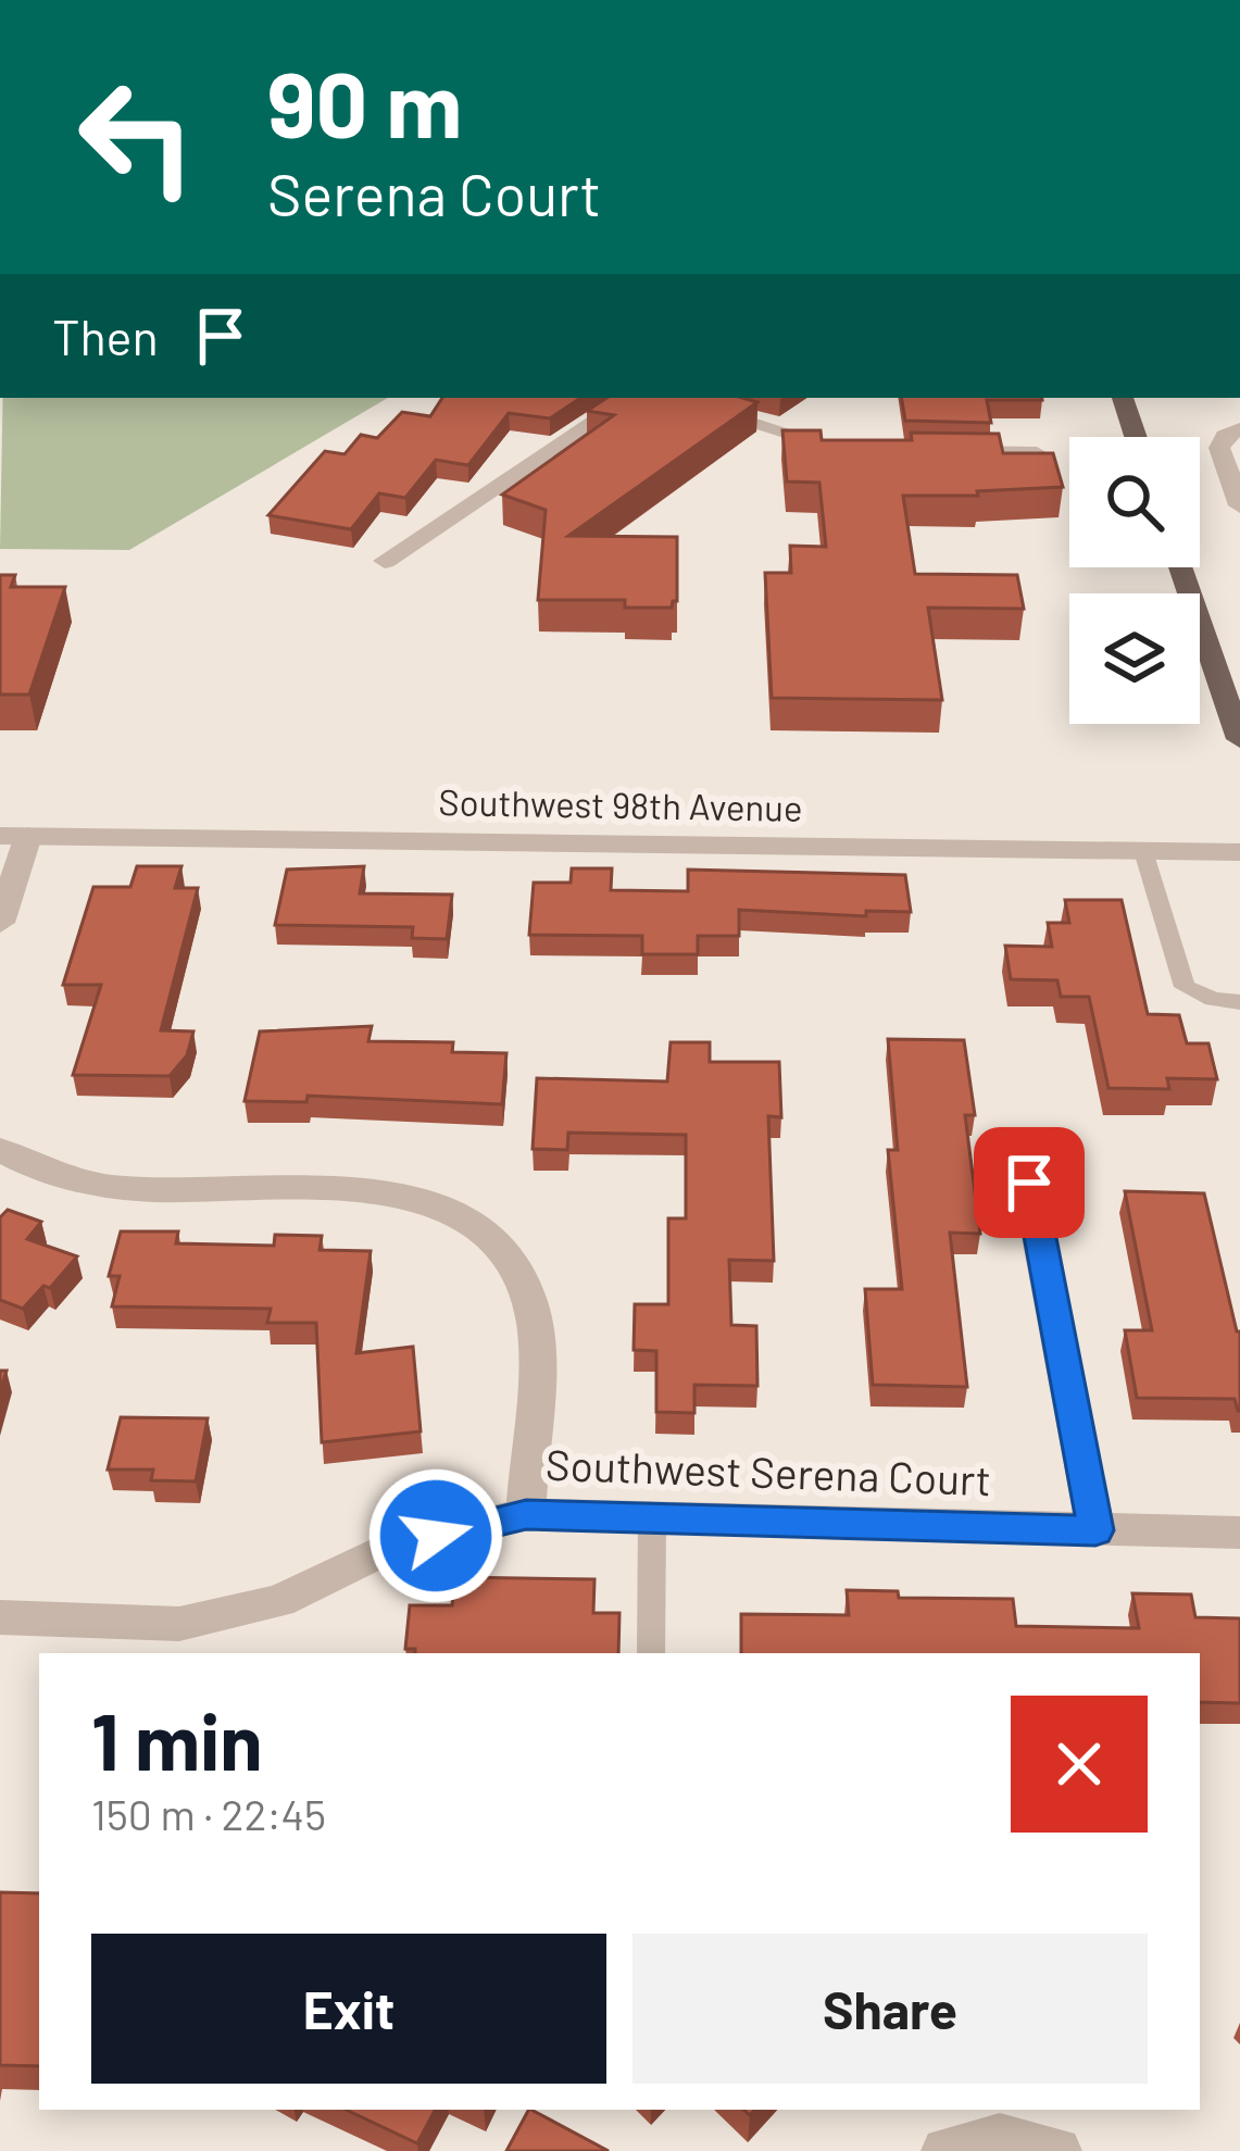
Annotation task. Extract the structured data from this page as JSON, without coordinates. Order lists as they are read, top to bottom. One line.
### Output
{"streets":{"street":["Southwest 98th Avenue","Southwest Serena Court"]},"page":{"turn":["90 m","Serena Court"],"then":"Then","heading":["1 min","150 m · 22:45"],"buttons":["Exit","Share"]}}
